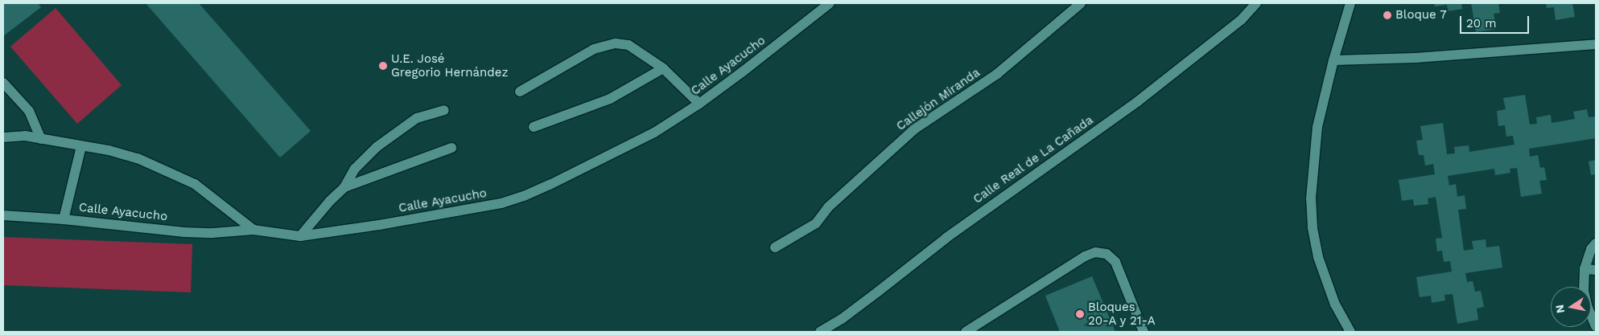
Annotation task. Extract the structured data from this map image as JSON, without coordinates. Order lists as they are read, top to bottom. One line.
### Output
{"streets":{"street":["Calle Ayacucho","Callejón Miranda","Calle Real de La Cañada"]},"places":["Bloque 7","U.E. José Gregorio Hernández","Bloques 20-A y 21-A"],"scale_bar":"20 m","north":"left"}
